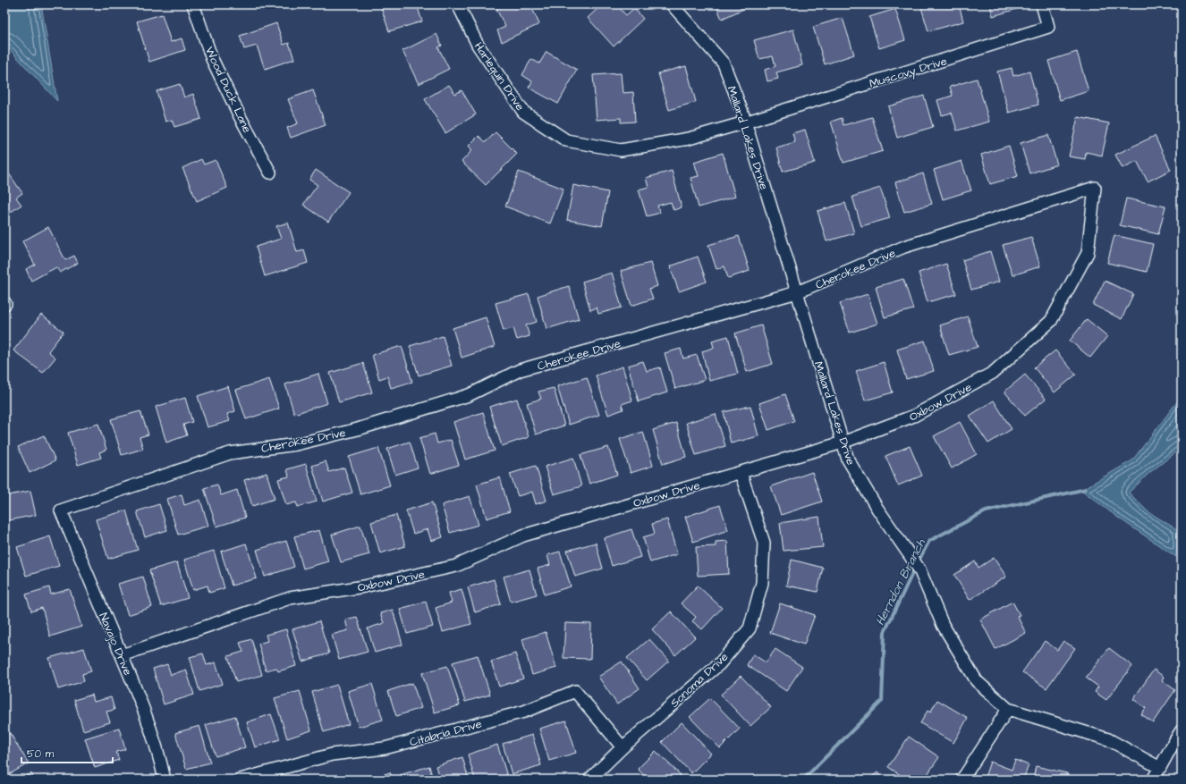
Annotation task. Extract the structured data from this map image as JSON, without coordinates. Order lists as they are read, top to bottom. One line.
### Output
{"streets":{"street":["Muscovy Drive","Harlequin Drive","Wood Duck Lane","Mallard Lakes Drive","Cherokee Drive","Oxbow Drive","Navajo Drive","Sonoma Drive","Citabria Drive"]},"crossings":[["Muscovy Drive","Harlequin Drive"],["Muscovy Drive","Mallard Lakes Drive"],["Harlequin Drive","Mallard Lakes Drive"],["Mallard Lakes Drive","Cherokee Drive"],["Mallard Lakes Drive","Oxbow Drive"],["Cherokee Drive","Oxbow Drive"],["Cherokee Drive","Navajo Drive"],["Oxbow Drive","Navajo Drive"],["Oxbow Drive","Sonoma Drive"],["Sonoma Drive","Citabria Drive"]],"water":["Herndon Branch"],"scale_bar":"50 m"}
